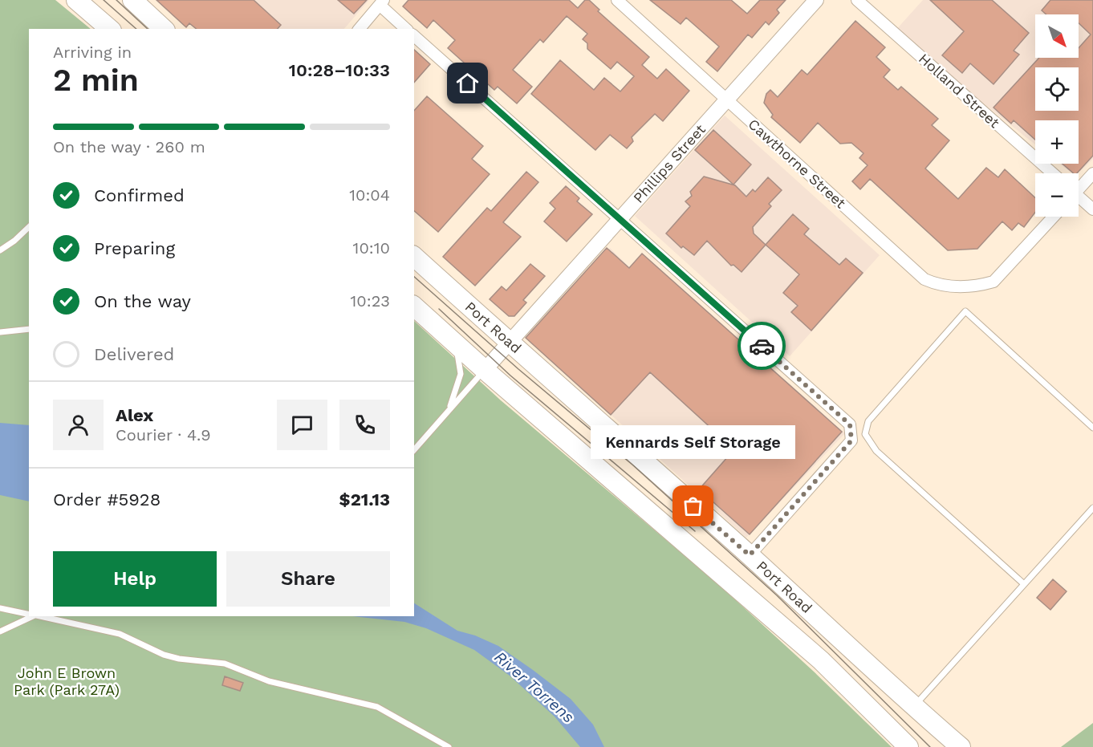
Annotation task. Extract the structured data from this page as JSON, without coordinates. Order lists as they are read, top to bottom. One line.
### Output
{"streets":{"highway":["Port Road"],"street":["Holland Street","Phillips Street","Cawthorne Street"]},"crossings":[["Phillips Street","Cawthorne Street"],["Phillips Street","Port Road"]],"water":["River Torrens"],"parks":["John E Brown Park (Park 27A)"],"places":["Kennards Self Storage"],"north":"bottom right","page":{"map_buttons":["+","−"],"heading":["2 min","Arriving in","10:28–10:33"],"panel":["Alex","Courier · 4.9","Order #5928","$21.13"],"bar":"On the way · 260 m","list":[["Confirmed","10:04"],["Preparing","10:10"],["On the way","10:23"],"Delivered"],"bubble":"Kennards Self Storage","buttons":["Help","Share"]}}
